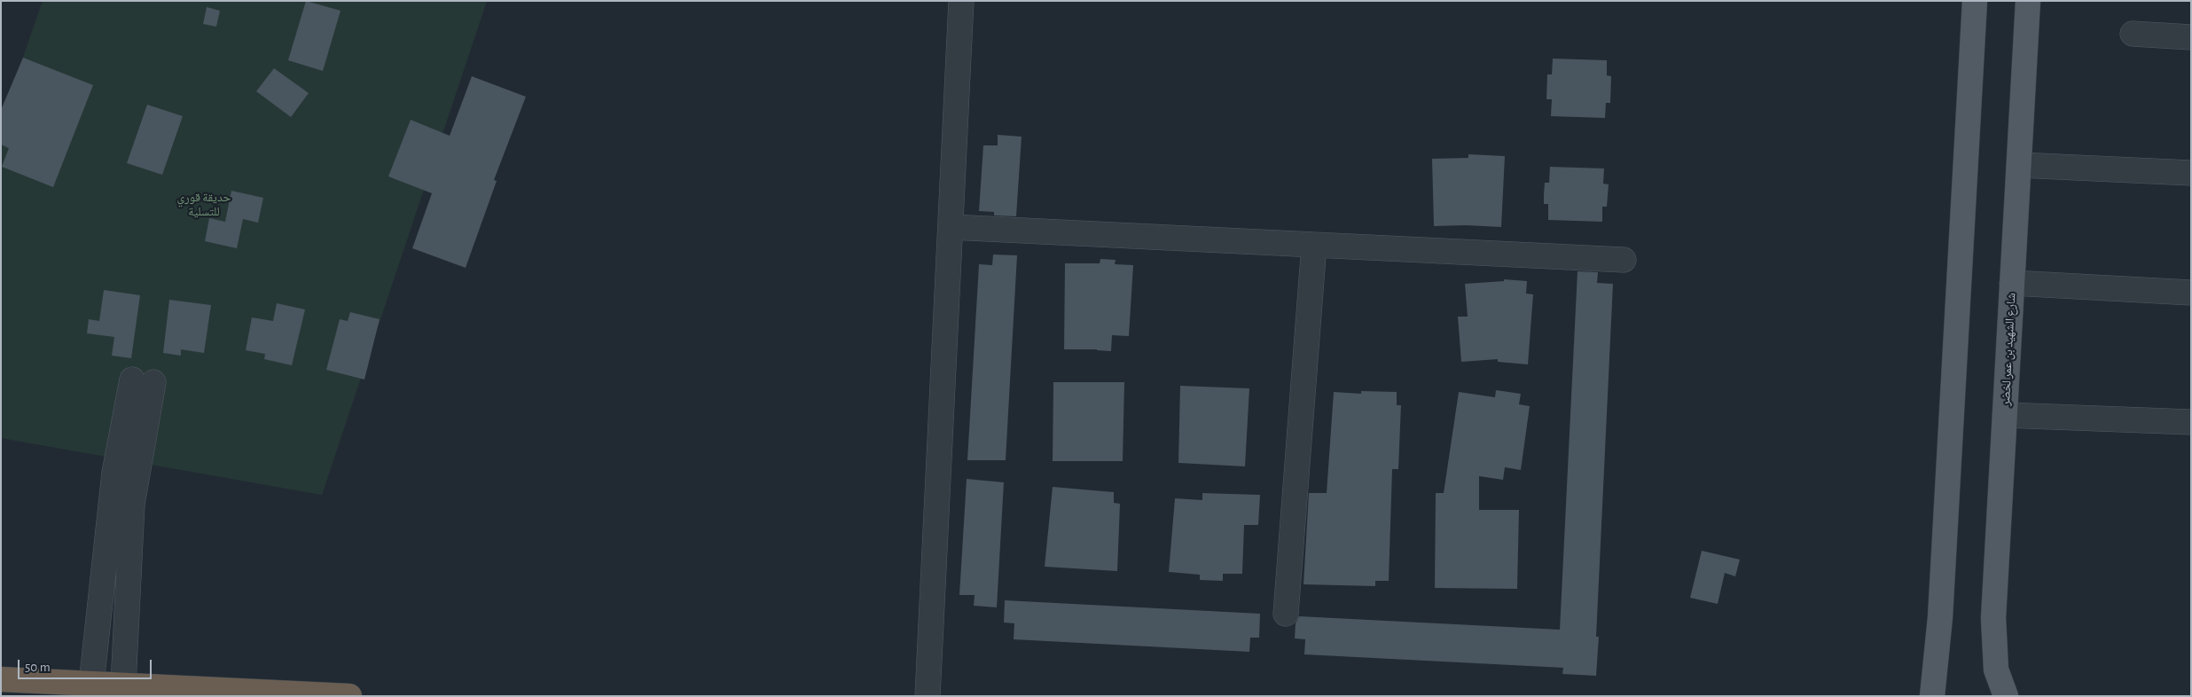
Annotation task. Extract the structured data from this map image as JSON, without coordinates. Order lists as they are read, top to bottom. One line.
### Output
{"streets":{"main road":["شارع الشهيد بن عمر لخضر"]},"parks":["حديقة قوري للتسلية"],"scale_bar":"50 m"}
